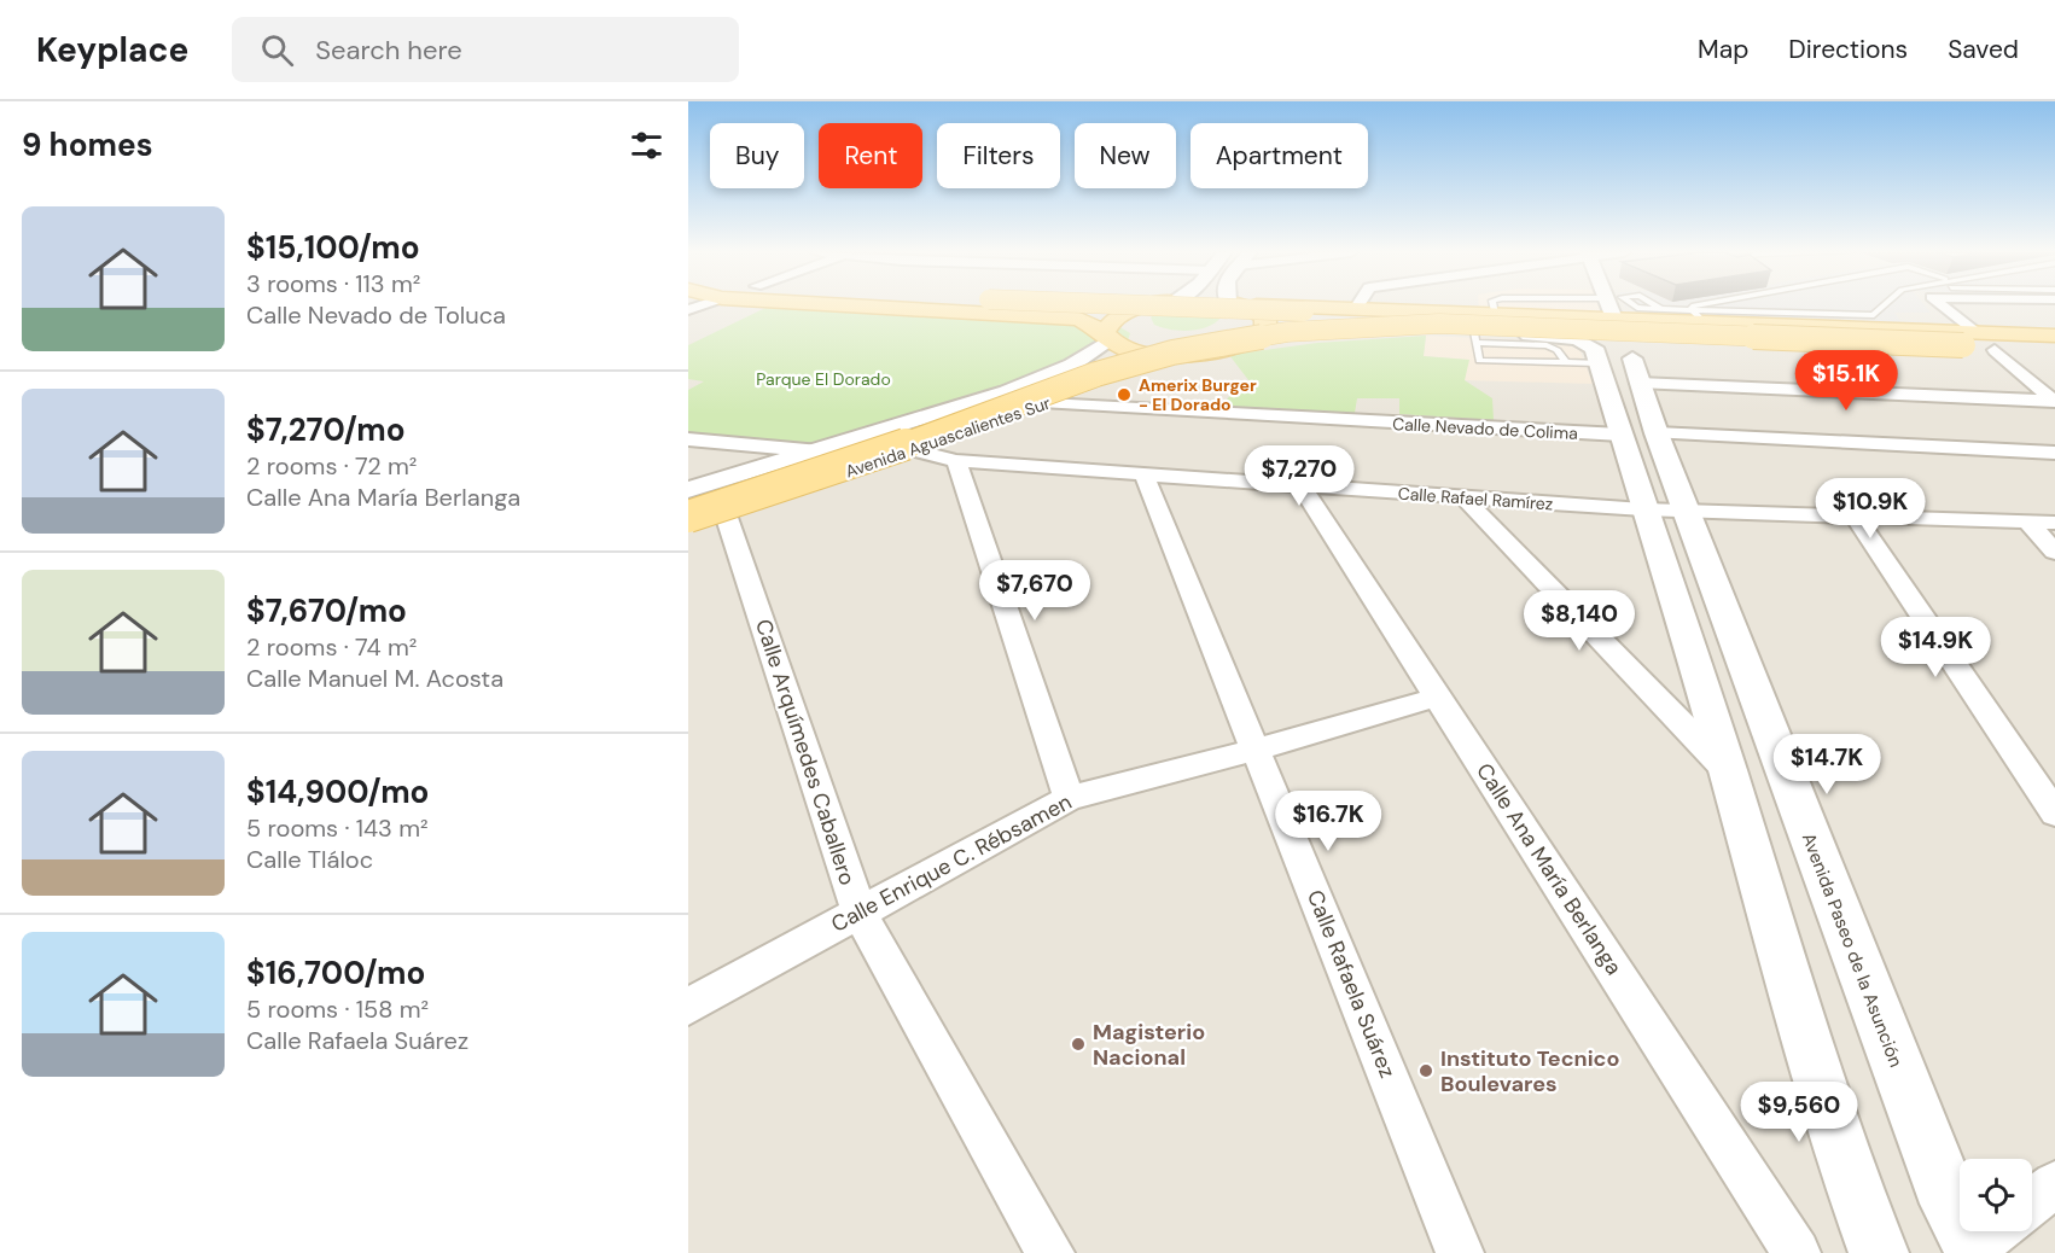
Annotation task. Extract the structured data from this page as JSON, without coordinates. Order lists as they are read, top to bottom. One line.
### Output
{"streets":{"main road":["Avenida Aguascalientes Sur"],"street":["Calle Nevado de Colima","Calle Rafael Ramírez","Calle Arquímedes Caballero","Calle Enrique C. Rébsamen","Calle Ana María Berlanga","Avenida Paseo de la Asunción","Calle Rafaela Suárez"]},"crossings":[["Calle Nevado de Colima","Avenida Aguascalientes Sur"],["Calle Nevado de Colima","Avenida Paseo de la Asunción"],["Avenida Aguascalientes Sur","Calle Rafael Ramírez"],["Avenida Aguascalientes Sur","Calle Arquímedes Caballero"],["Calle Rafael Ramírez","Calle Ana María Berlanga"],["Calle Rafael Ramírez","Avenida Paseo de la Asunción"],["Calle Rafael Ramírez","Calle Rafaela Suárez"],["Calle Arquímedes Caballero","Calle Enrique C. Rébsamen"],["Calle Enrique C. Rébsamen","Calle Ana María Berlanga"],["Calle Enrique C. Rébsamen","Calle Rafaela Suárez"]],"parks":["Parque El Dorado"],"places":["Amerix Burger - El Dorado","Magisterio Nacional","Instituto Tecnico Boulevares"],"page":{"header":"Keyplace","search":"Search here","nav":["Map","Directions","Saved"],"heading":"9 homes","chip":["Buy","Rent","Filters","New","Apartment"],"list":[{"name":"$15,100/mo","note":"3 rooms · 113 m² · Calle Nevado de Toluca"},{"name":"$7,270/mo","note":"2 rooms · 72 m² · Calle Ana María Berlanga"},{"name":"$7,670/mo","note":"2 rooms · 74 m² · Calle Manuel M. Acosta"},{"name":"$14,900/mo","note":"5 rooms · 143 m² · Calle Tláloc"},{"name":"$16,700/mo","note":"5 rooms · 158 m² · Calle Rafaela Suárez"}],"price":["$15.1K","$7,270","$10.9K","$7,670","$8,140","$14.9K","$14.7K","$16.7K","$9,560"]}}
